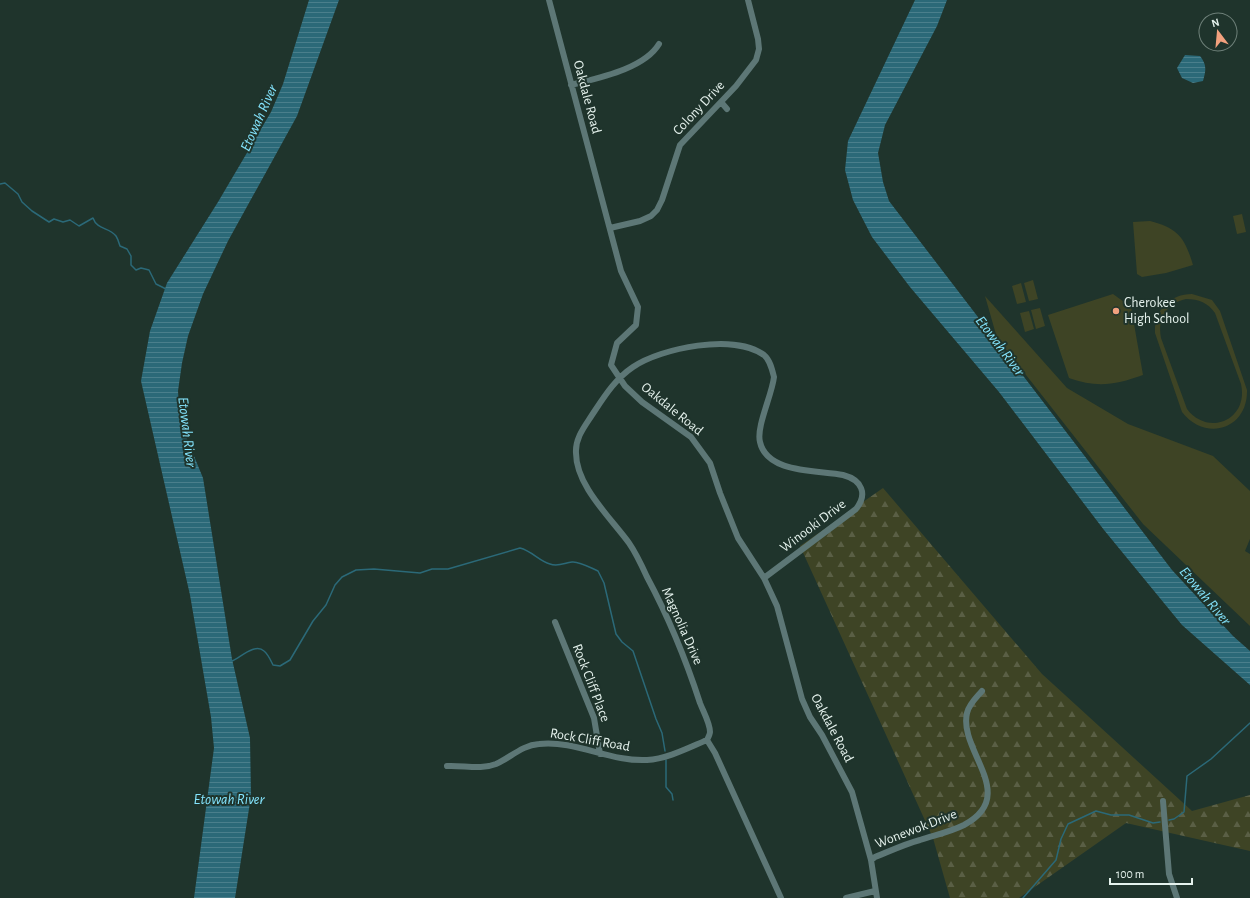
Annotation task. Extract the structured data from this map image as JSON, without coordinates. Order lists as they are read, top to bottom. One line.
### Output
{"streets":{"street":["Oakdale Road","Colony Drive","Winooki Drive","Magnolia Drive","Rock Cliff Place","Rock Cliff Road","Wonewok Drive"]},"crossings":[["Oakdale Road","Colony Drive"],["Oakdale Road","Winooki Drive"],["Oakdale Road","Magnolia Drive"],["Oakdale Road","Wonewok Drive"],["Winooki Drive","Magnolia Drive"],["Magnolia Drive","Rock Cliff Road"],["Rock Cliff Place","Rock Cliff Road"]],"water":["Etowah River"],"places":["Cherokee High School"],"scale_bar":"100 m","north":"top"}
